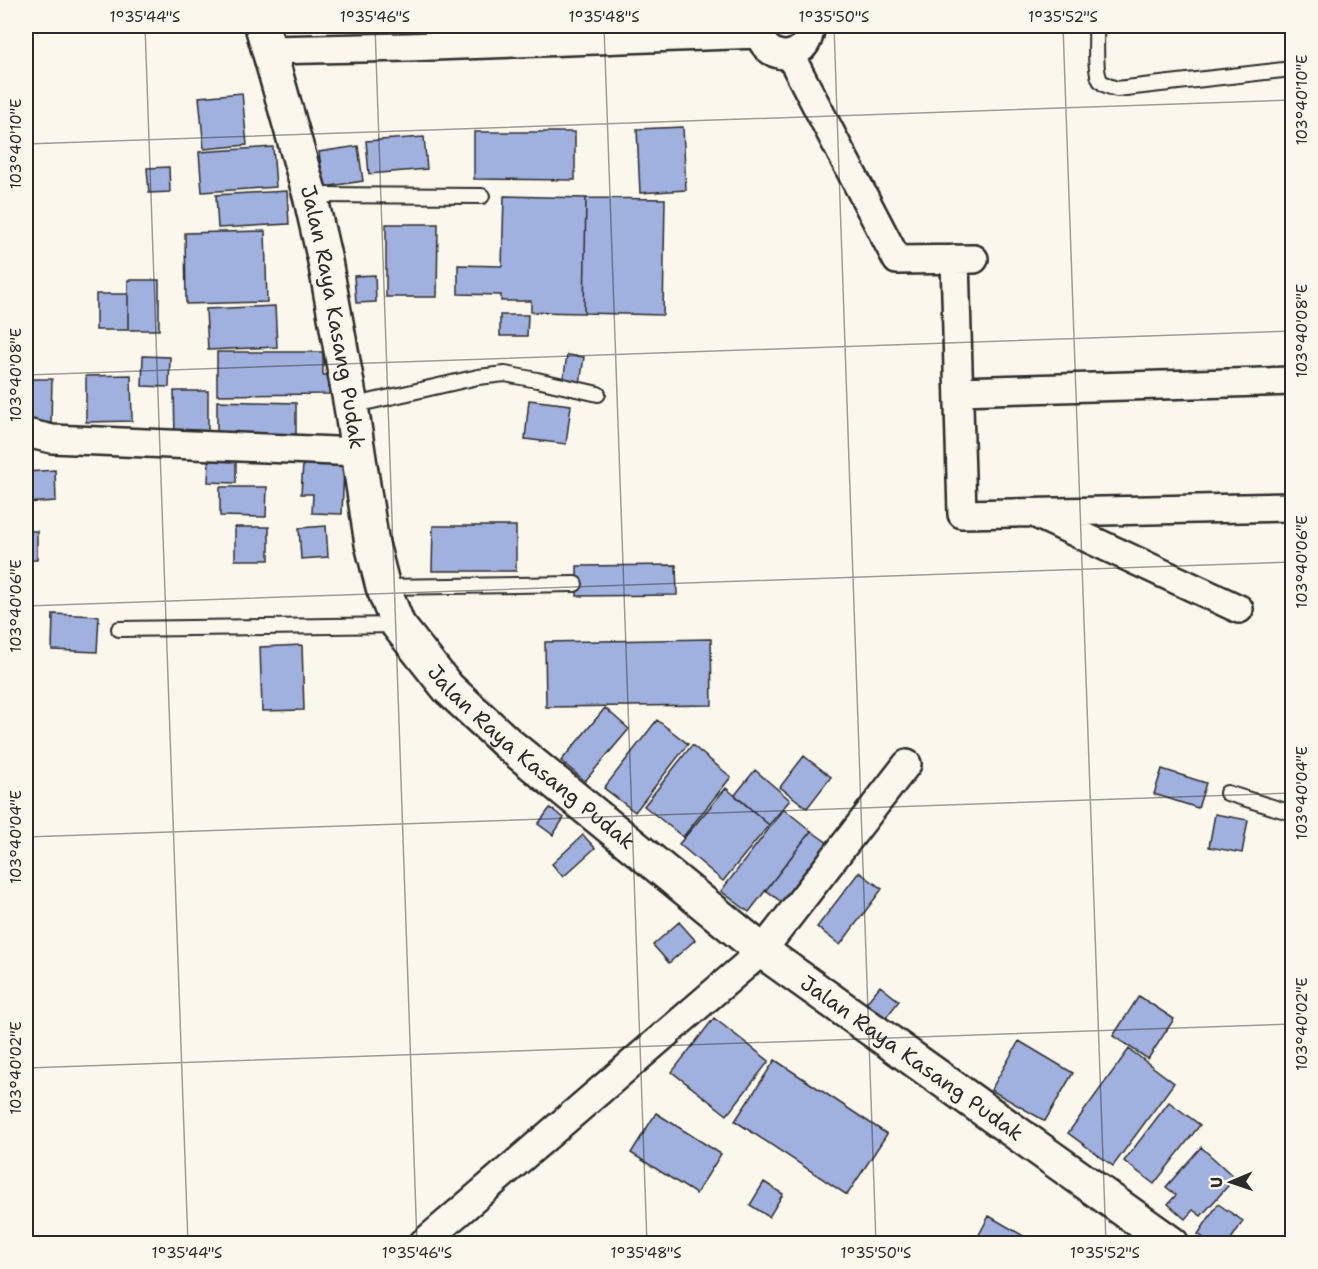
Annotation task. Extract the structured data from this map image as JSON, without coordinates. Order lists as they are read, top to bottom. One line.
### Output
{"streets":{"street":["Jalan Raya Kasang Pudak"]},"north":"left","coordinates":["1°35'44\"S","1°35'46\"S","1°35'48\"S","1°35'50\"S","1°35'52\"S","103°40'10\"E","103°40'08\"E","103°40'06\"E","103°40'04\"E","103°40'02\"E"]}
